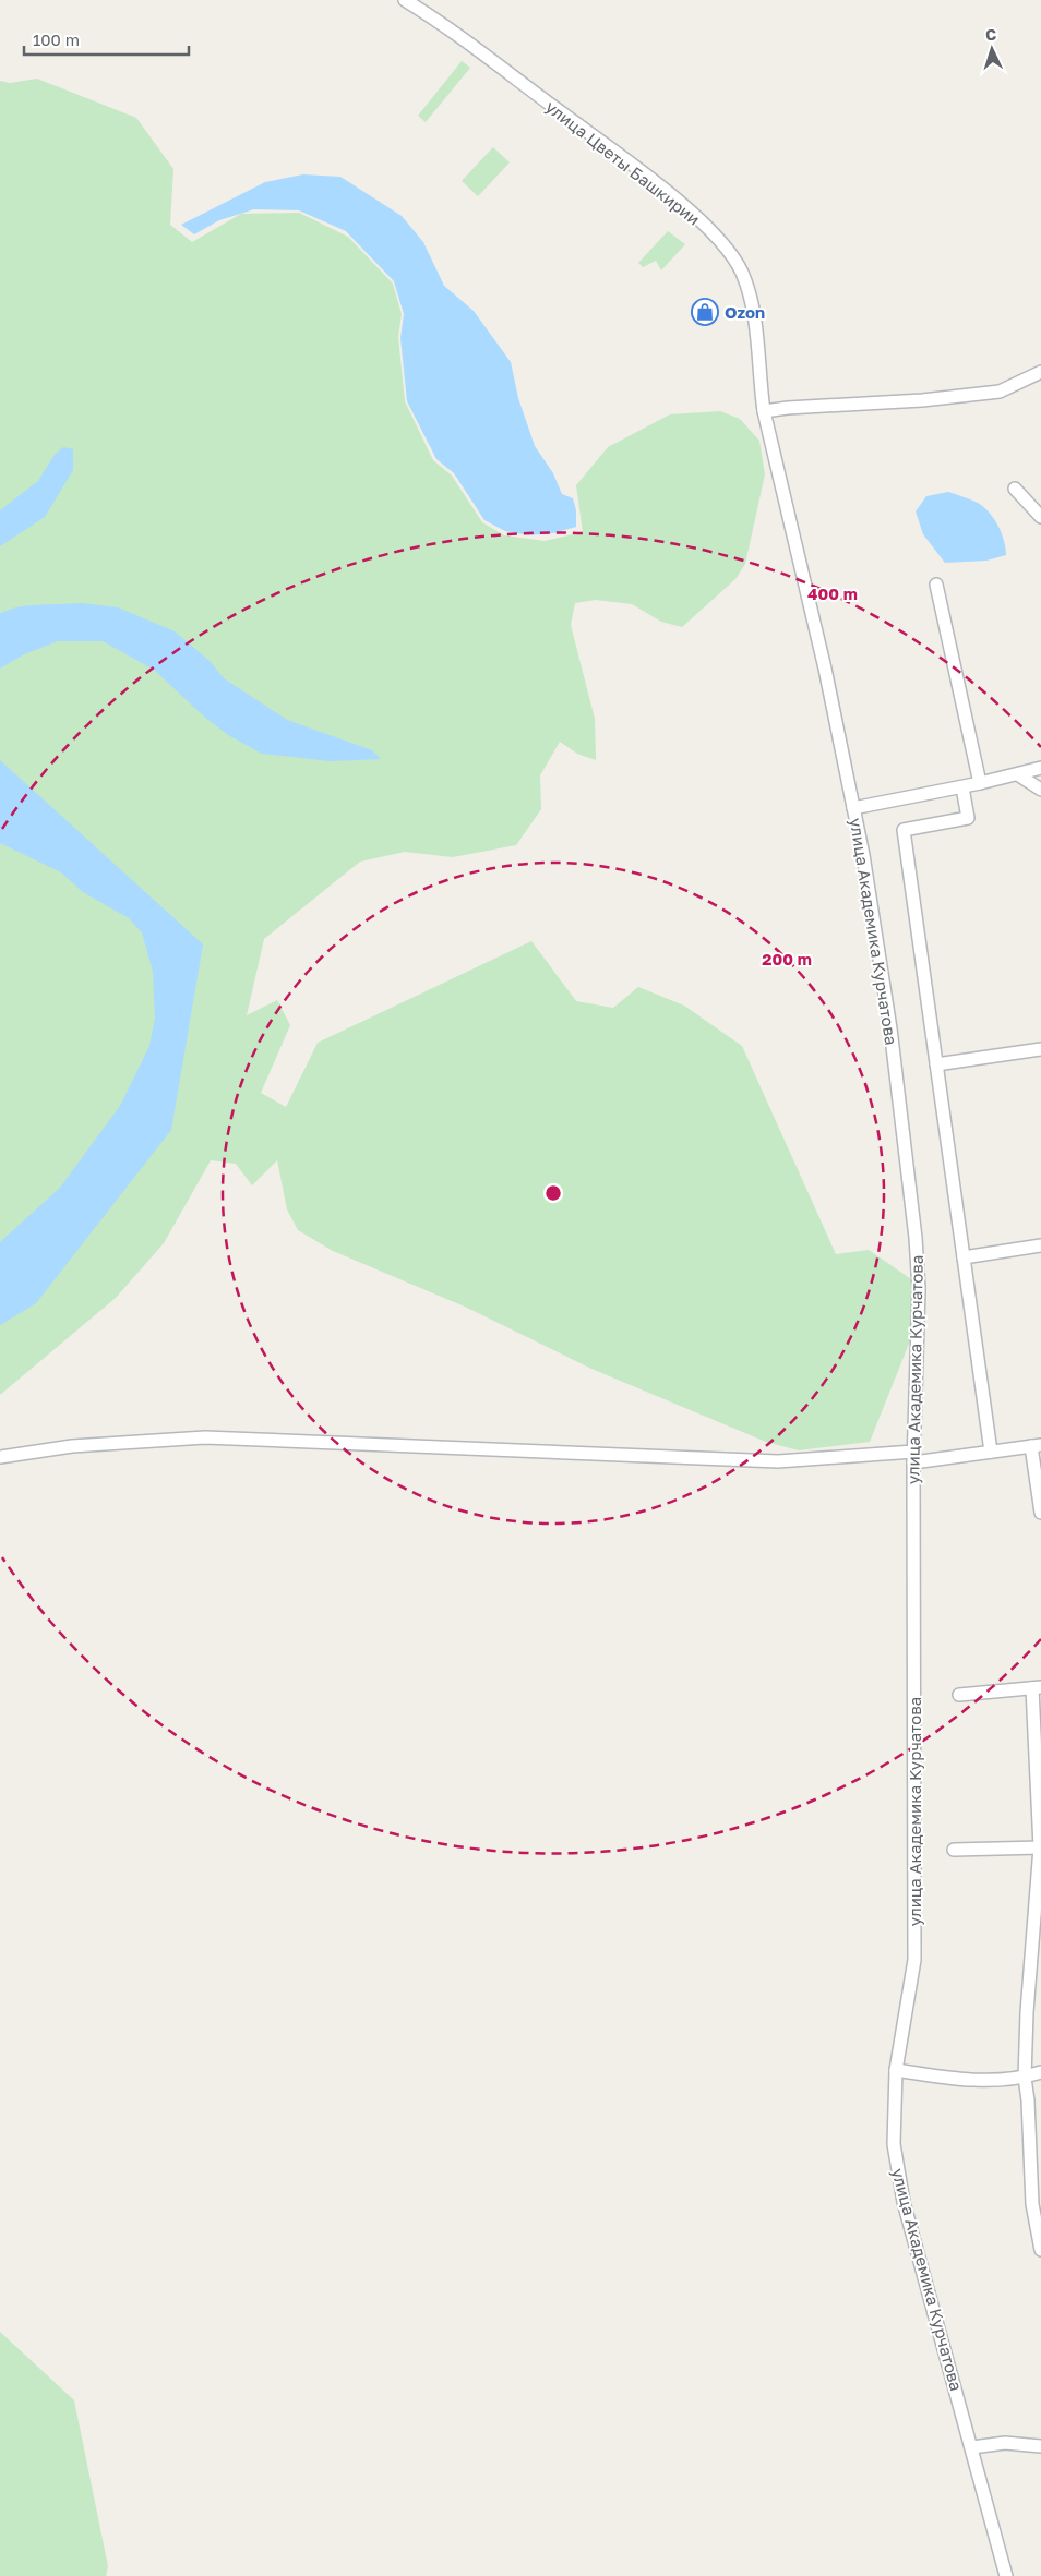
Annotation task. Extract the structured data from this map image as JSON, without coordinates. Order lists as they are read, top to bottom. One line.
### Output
{"streets":{"street":["улица Цветы Башкирии","улица Академика Курчатова"]},"crossings":[["улица Цветы Башкирии","улица Академика Курчатова"]],"places":{"shop":["Ozon"]},"scale_bar":"100 m","north":"top","rings":["400 m","200 m"]}
